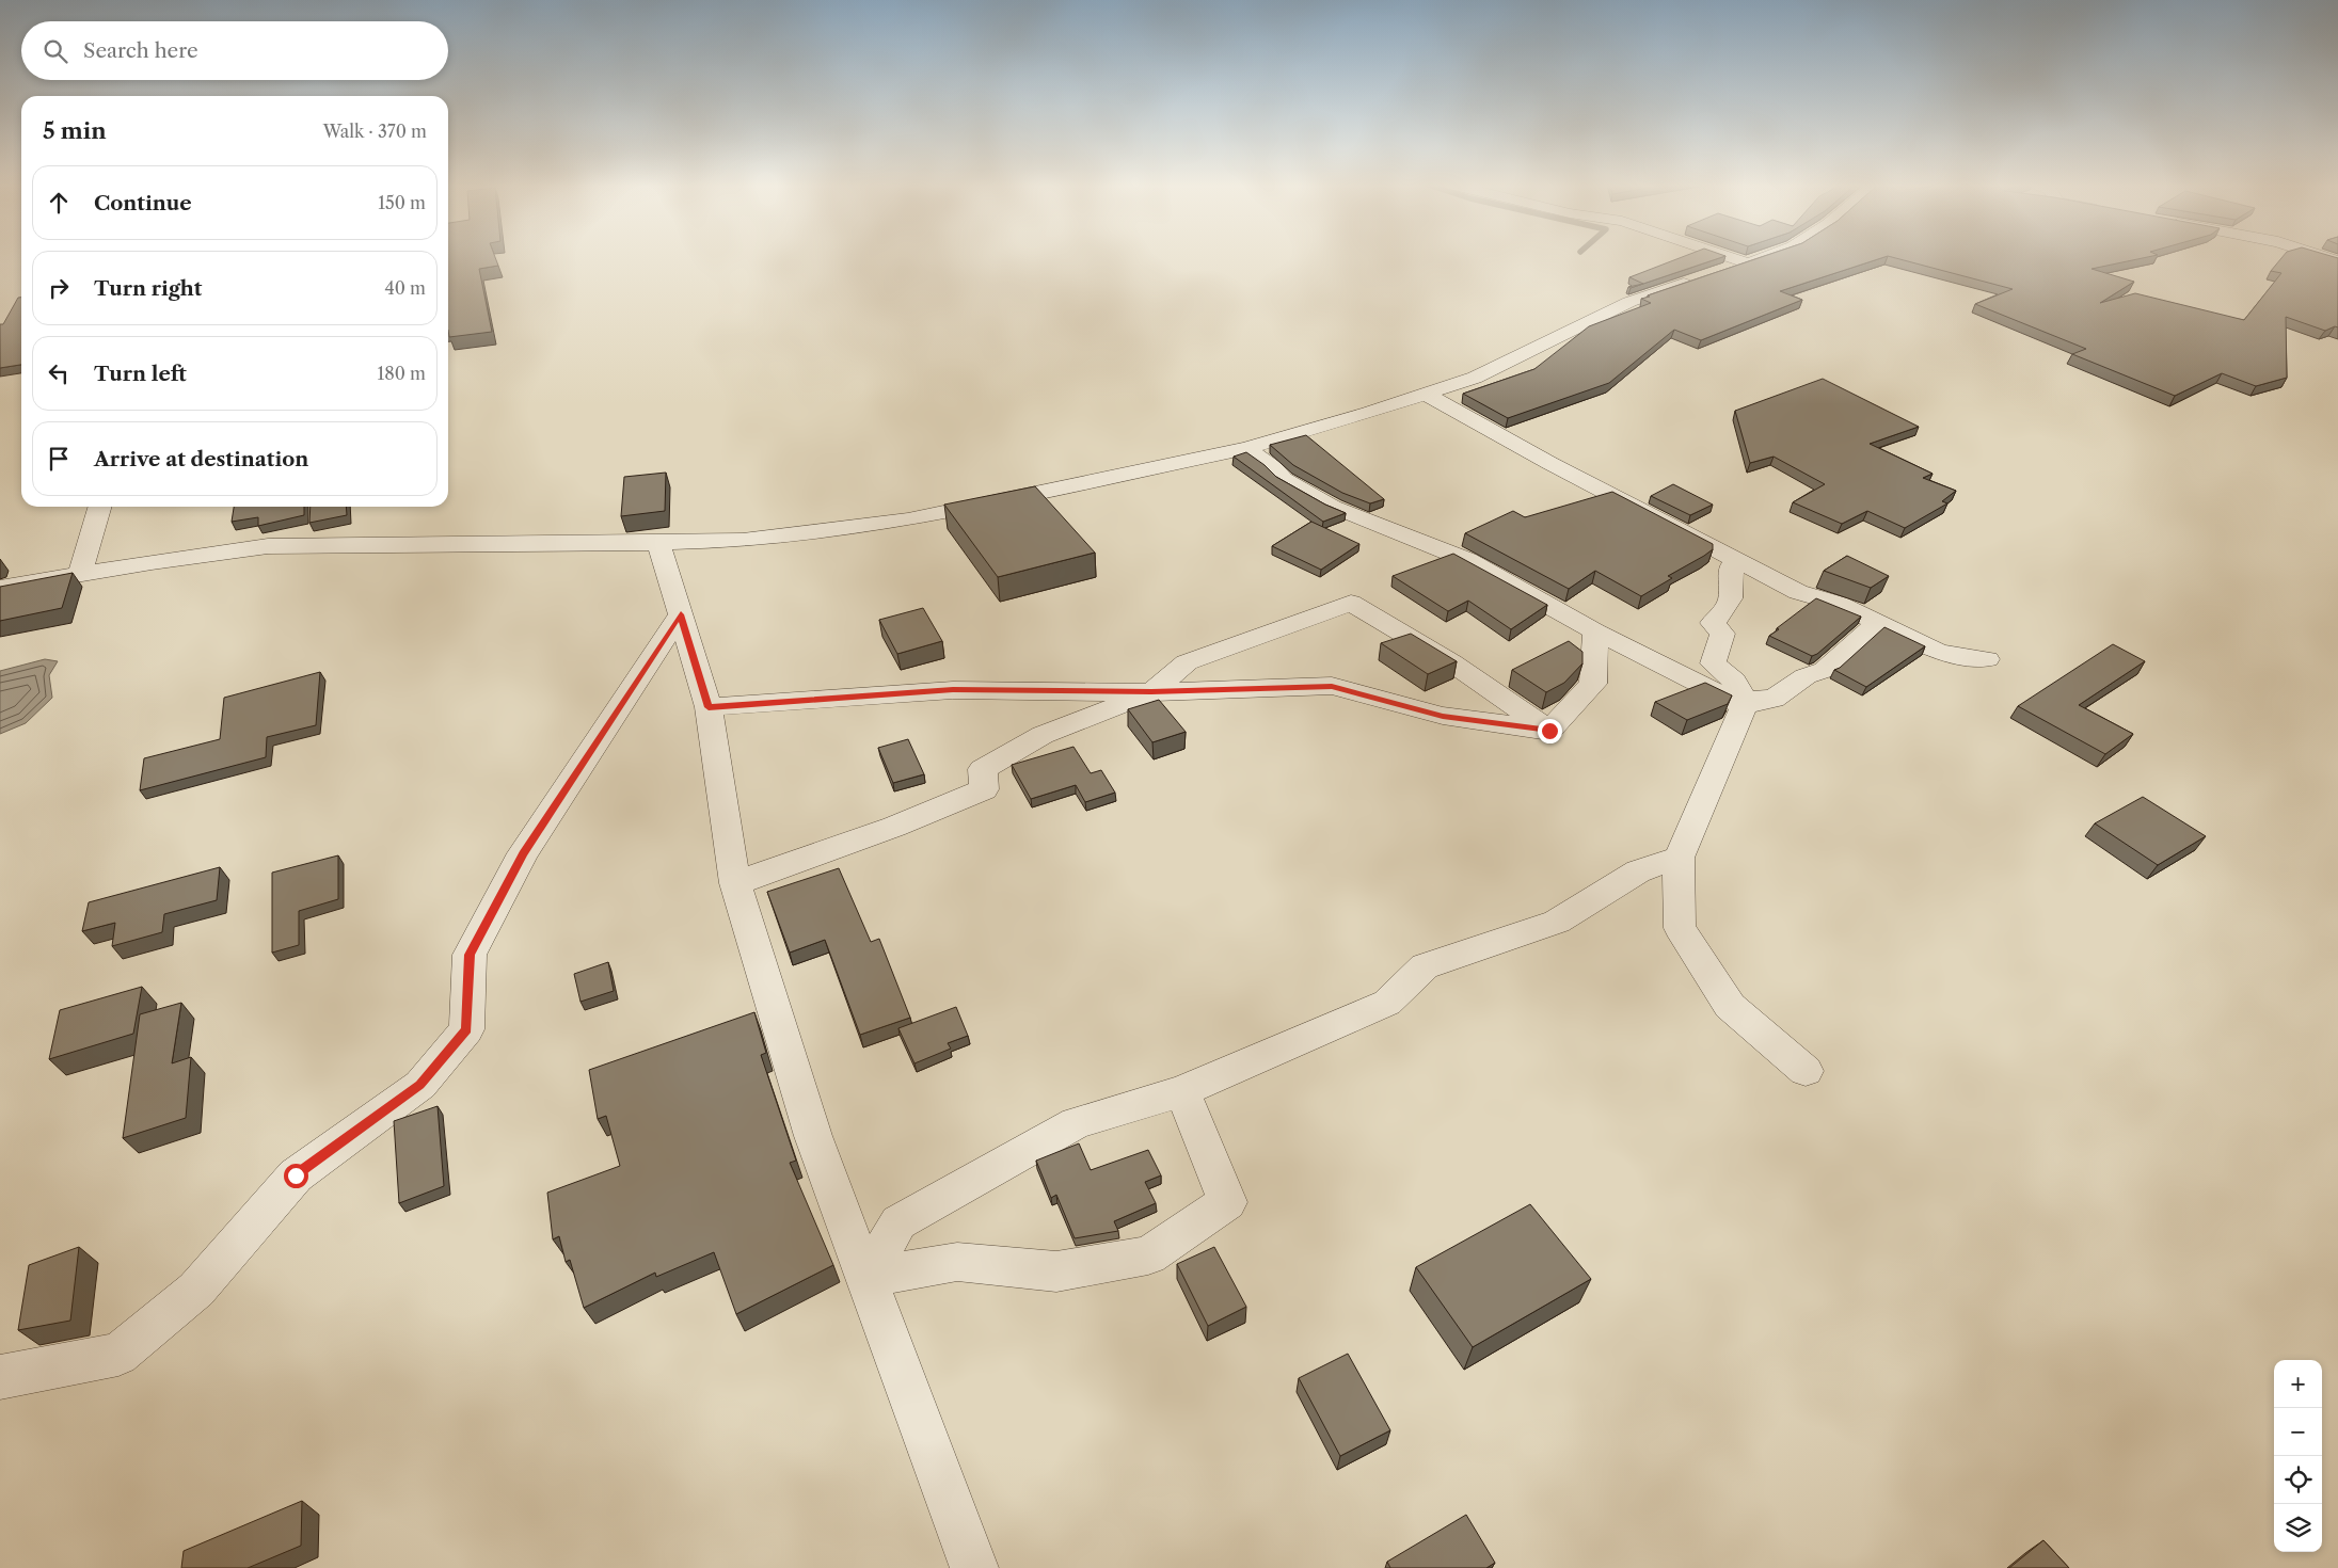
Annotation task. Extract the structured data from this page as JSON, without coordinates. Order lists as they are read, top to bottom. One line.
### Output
{"page":{"search":"Search here","heading":["5 min","Walk · 370 m"],"list":[["Continue","150 m"],["Turn right","40 m"],["Turn left","180 m"],"Arrive at destination"],"map_buttons":["+","−"]}}
